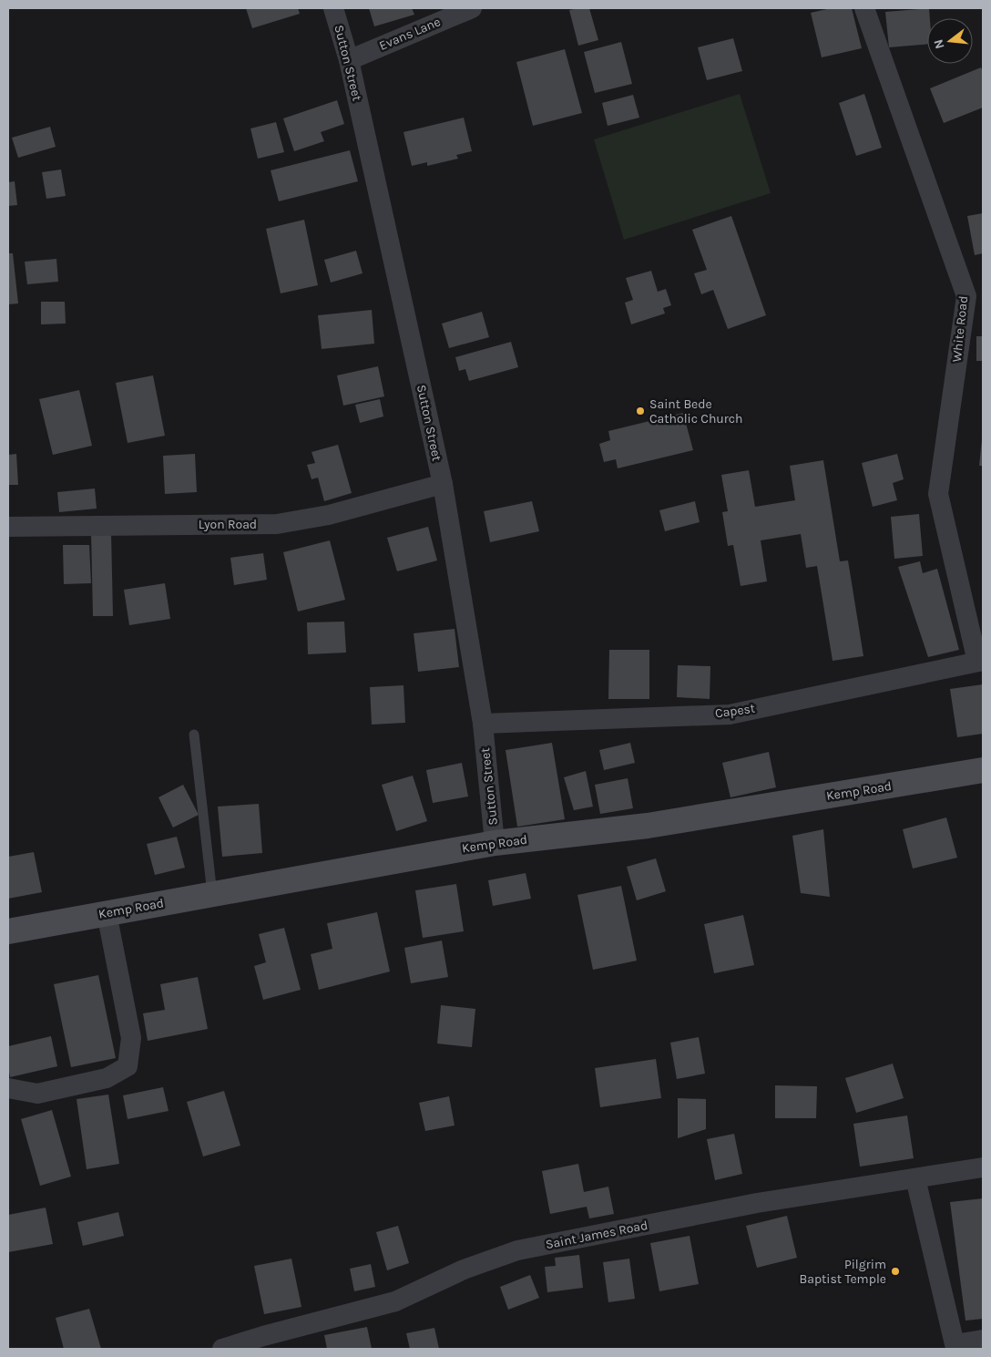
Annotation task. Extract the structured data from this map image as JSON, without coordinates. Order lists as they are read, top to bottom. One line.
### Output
{"streets":{"street":["Evans Lane","Sutton Street","White Road","Lyon Road","Capest","Kemp Road","Saint James Road"]},"crossings":[["Evans Lane","Sutton Street"],["Sutton Street","Lyon Road"],["Sutton Street","Capest"],["Sutton Street","Kemp Road"],["White Road","Capest"]],"places":["Saint Bede Catholic Church","Pilgrim Baptist Temple"],"north":"left"}
